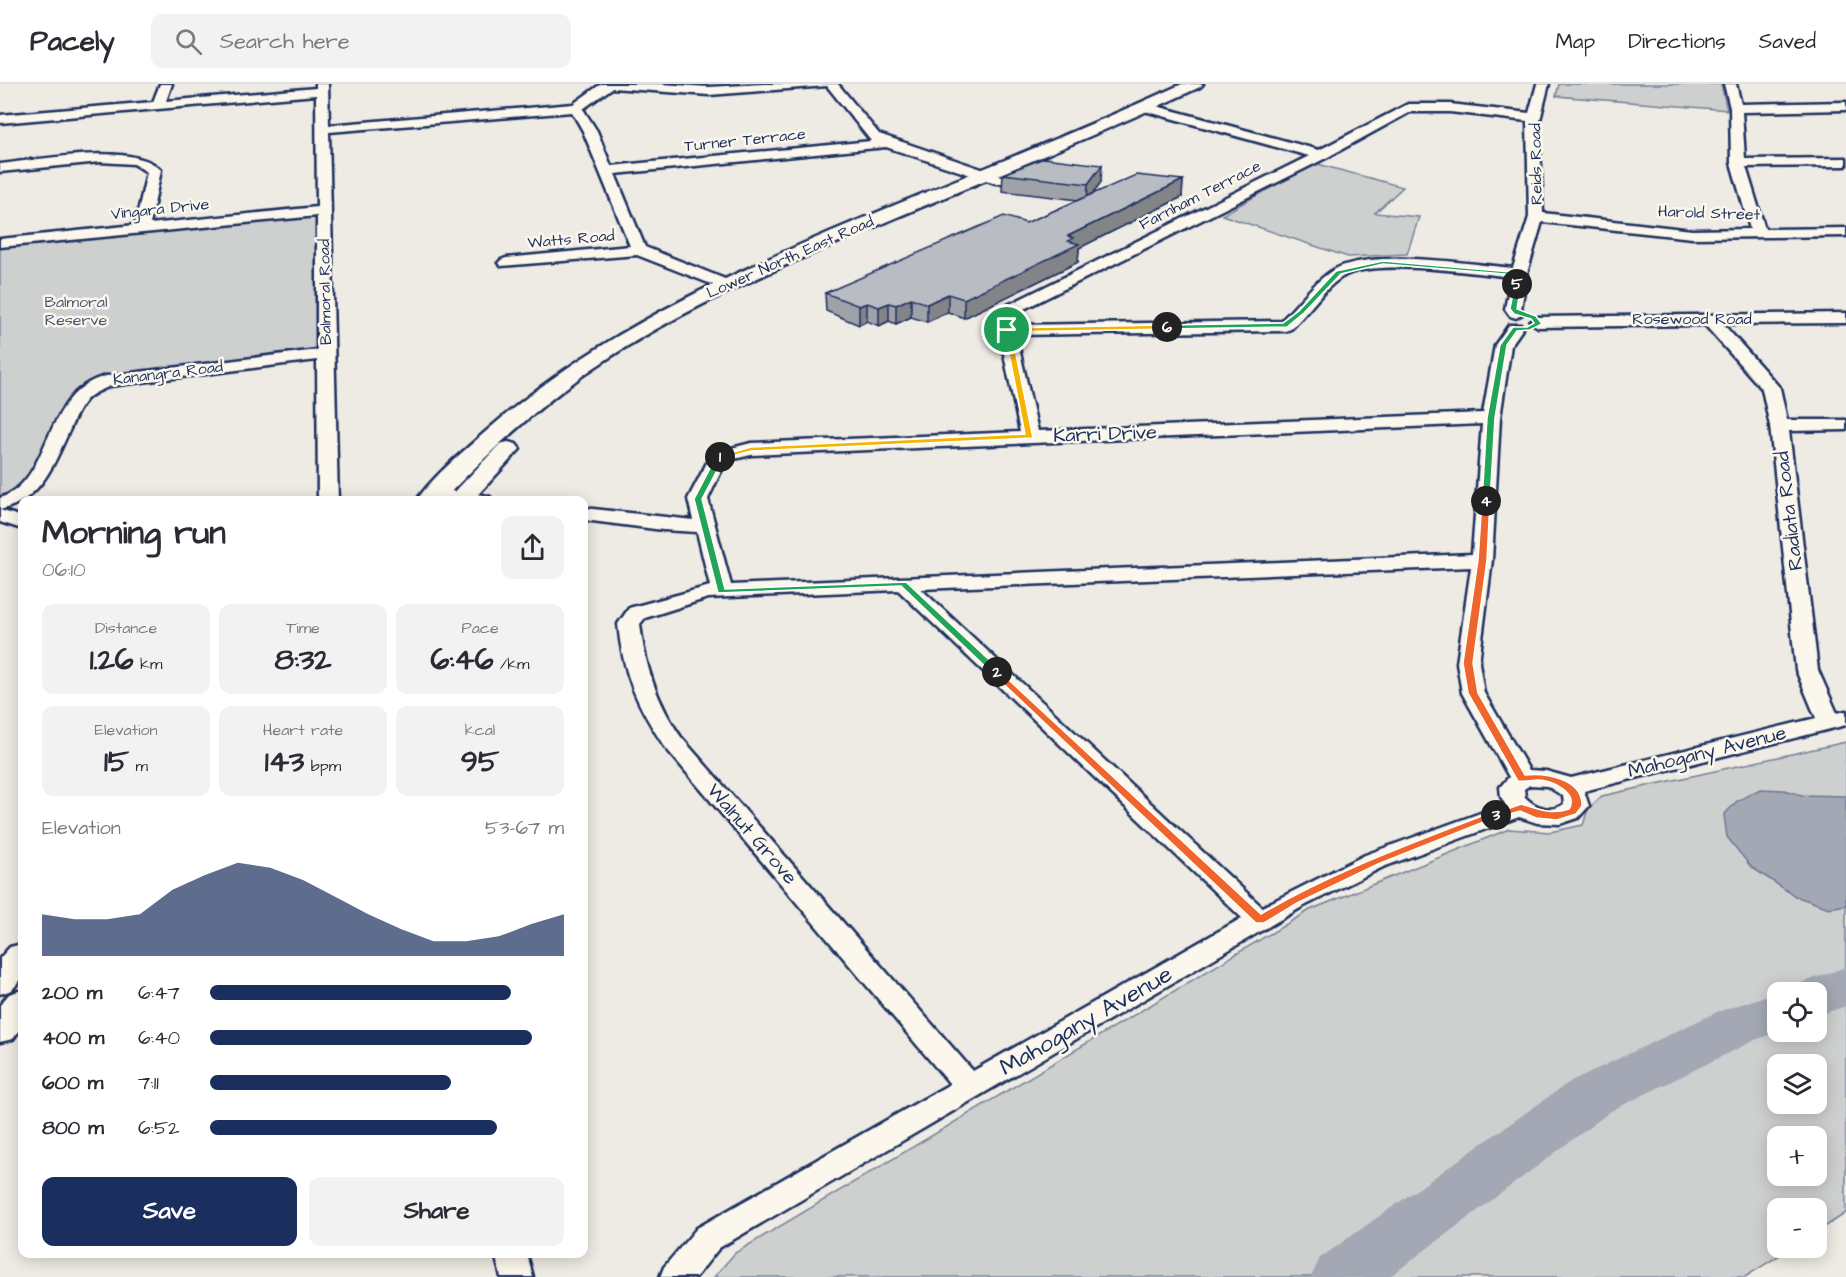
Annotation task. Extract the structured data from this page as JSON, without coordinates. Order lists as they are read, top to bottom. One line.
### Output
{"streets":{"main road":["Lower North East Road"],"street":["Turner Terrace","Reids Road","Farnham Terrace","Vingara Drive","Harold Street","Watts Road","Balmoral Road","Rosewood Road","Kanangra Road","Karri Drive","Radiata Road","Mahogany Avenue","Walnut Grove"]},"crossings":[["Reids Road","Farnham Terrace"],["Reids Road","Harold Street"],["Reids Road","Rosewood Road"],["Reids Road","Karri Drive"],["Vingara Drive","Balmoral Road"],["Balmoral Road","Kanangra Road"],["Rosewood Road","Radiata Road"],["Karri Drive","Walnut Grove"],["Radiata Road","Mahogany Avenue"],["Mahogany Avenue","Walnut Grove"]],"parks":["Balmoral Reserve"],"page":{"header":"Pacely","search":"Search here","nav":["Map","Directions","Saved"],"pins":["5","6","1","4","2","3"],"heading":["Morning run","06:10"],"stats":[["Distance","1.26 km"],["Time","8:32"],["Pace","6:46 /km"],["Elevation","15 m"],["Heart rate","143 bpm"],["kcal","95"]],"chart":["Elevation","53–67 m"],"list":[{"name":"200 m","note":"6:47"},{"name":"400 m","note":"6:40"},{"name":"600 m","note":"7:11"},{"name":"800 m","note":"6:52"}],"map_buttons":["+","−"],"buttons":["Save","Share"]}}
